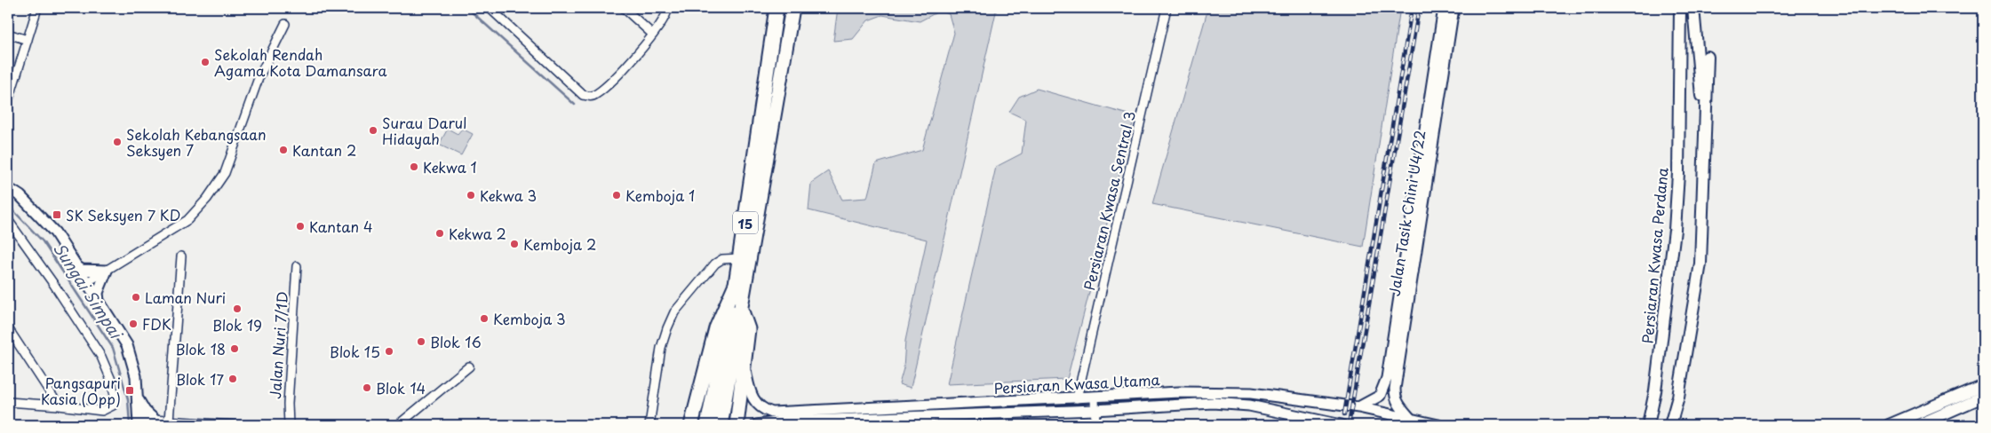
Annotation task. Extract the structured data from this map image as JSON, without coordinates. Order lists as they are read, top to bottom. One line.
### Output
{"streets":{"highway":["15"],"main road":["Persiaran Kwasa Perdana"],"street":["Persiaran Kwasa Sentral 3","Jalan Tasik Chini U4/22","Jalan Nuri 7/1D","Persiaran Kwasa Utama"]},"crossings":[["Persiaran Kwasa Sentral 3","Persiaran Kwasa Utama"],["Jalan Tasik Chini U4/22","Persiaran Kwasa Utama"],["15","Persiaran Kwasa Utama"]],"water":["Sungai Simpai"],"places":{"other":["Sekolah Rendah Agama Kota Damansara","Surau Darul Hidayah","Sekolah Kebangsaan Seksyen 7","Kantan 2","Kekwa 1","Kekwa 3","Kemboja 1","Kantan 4","Kekwa 2","Kemboja 2","Laman Nuri","Blok 19","Kemboja 3","FDK","Blok 16","Blok 18","Blok 15","Blok 17","Blok 14"],"transit":["SK Seksyen 7 KD","Pangsapuri Kasia (Opp)"]}}
